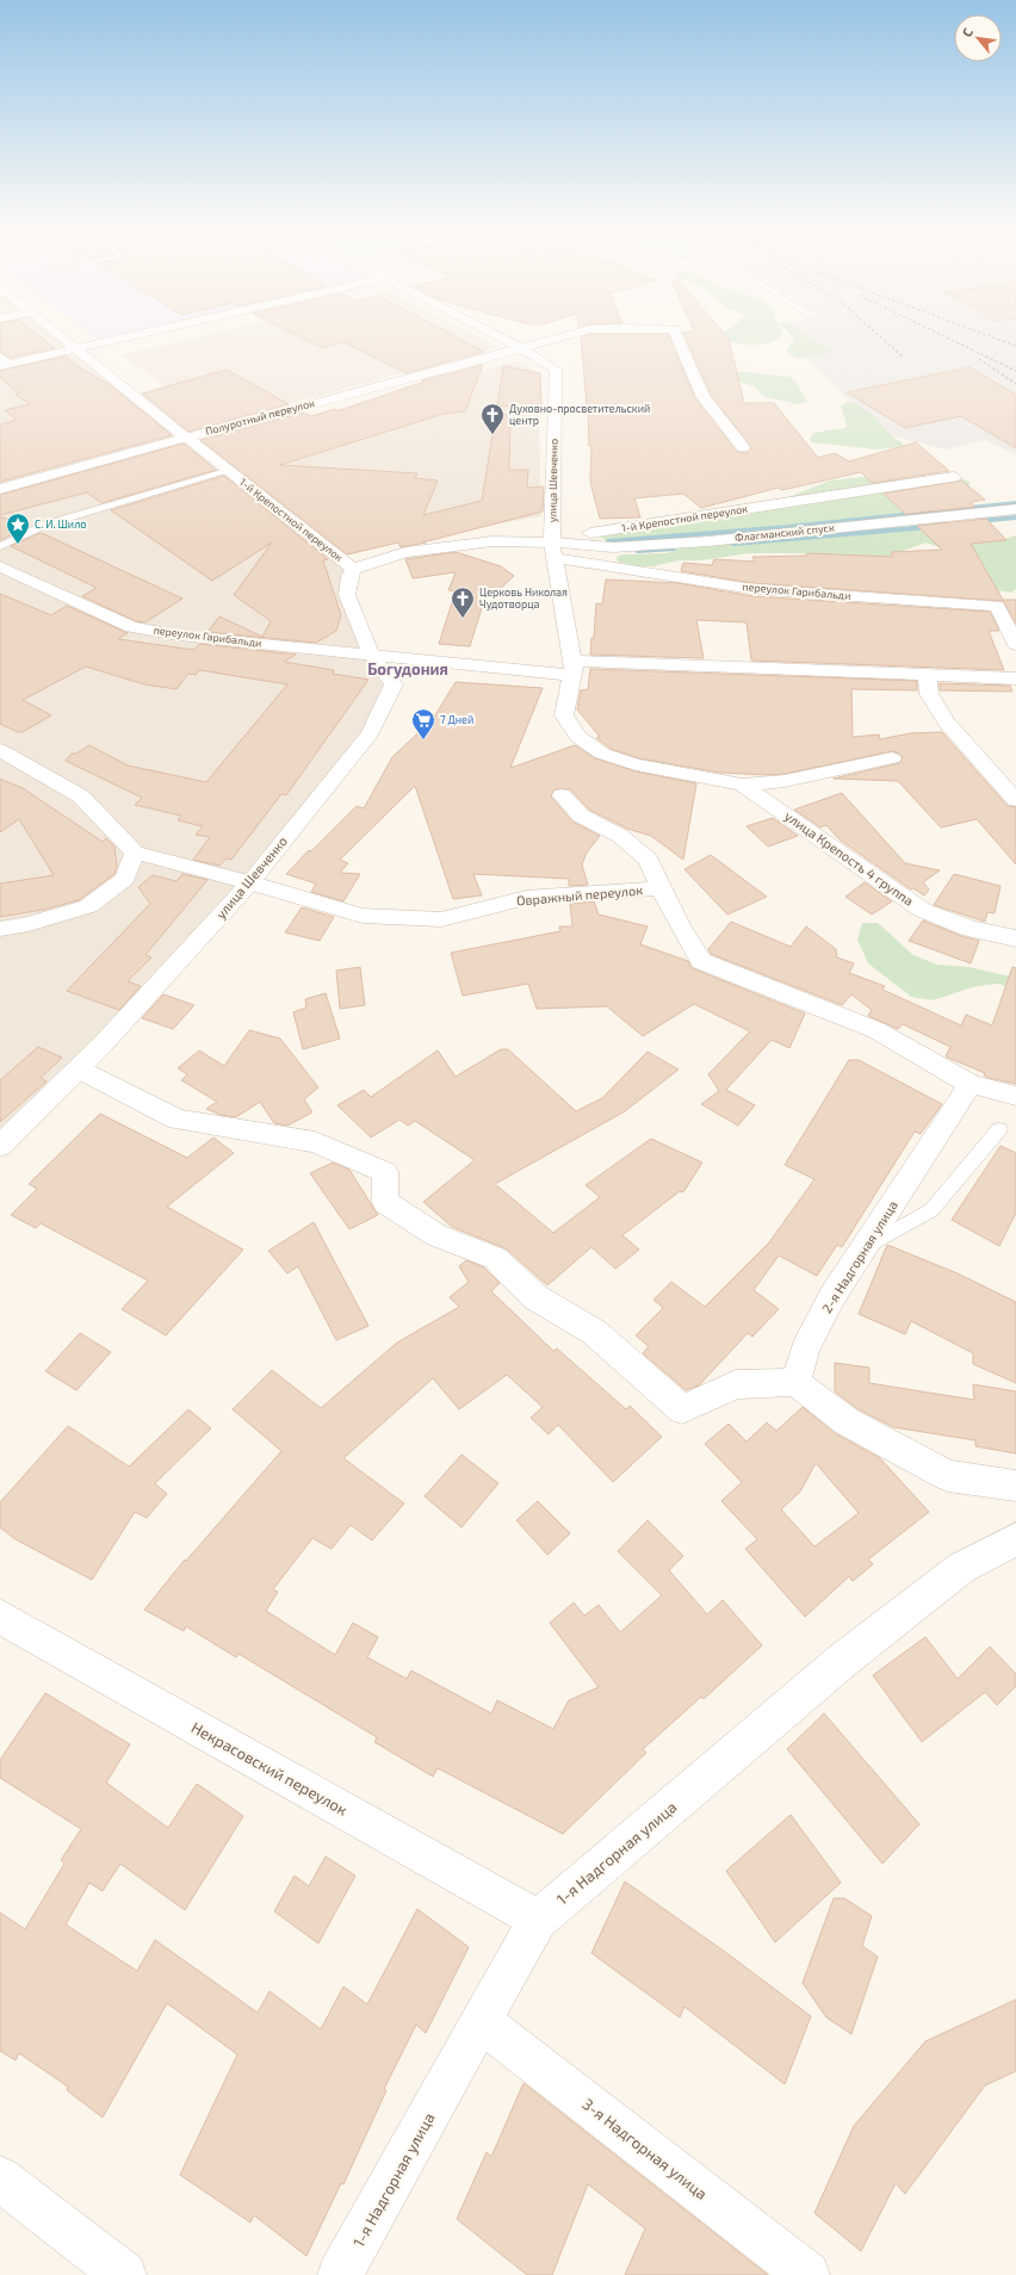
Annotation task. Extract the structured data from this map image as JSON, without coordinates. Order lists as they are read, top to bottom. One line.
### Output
{"streets":{"street":["Полуротный переулок","улица Шевченко","1-й Крепостной переулок","Флагманский спуск","переулок Гарибальди","улица Крепость 4 группа","Овражный переулок","2-я Надгорная улица","Некрасовский переулок","1-я Надгорная улица","3-я Надгорная улица"]},"crossings":[["Полуротный переулок","улица Шевченко"],["Полуротный переулок","1-й Крепостной переулок"],["улица Шевченко","1-й Крепостной переулок"],["улица Шевченко","Флагманский спуск"],["улица Шевченко","переулок Гарибальди"],["улица Шевченко","улица Крепость 4 группа"],["улица Шевченко","Овражный переулок"],["1-й Крепостной переулок","Флагманский спуск"],["1-й Крепостной переулок","переулок Гарибальди"],["Флагманский спуск","переулок Гарибальди"],["переулок Гарибальди","улица Крепость 4 группа"],["Некрасовский переулок","1-я Надгорная улица"],["1-я Надгорная улица","3-я Надгорная улица"]],"districts":["Богудония"],"places":{"church":["Духовно-просветительский центр","Церковь Николая Чудотворца"],"place":["С. И. Шило"],"supermarket":["7 Дней"]},"north":"top left"}
